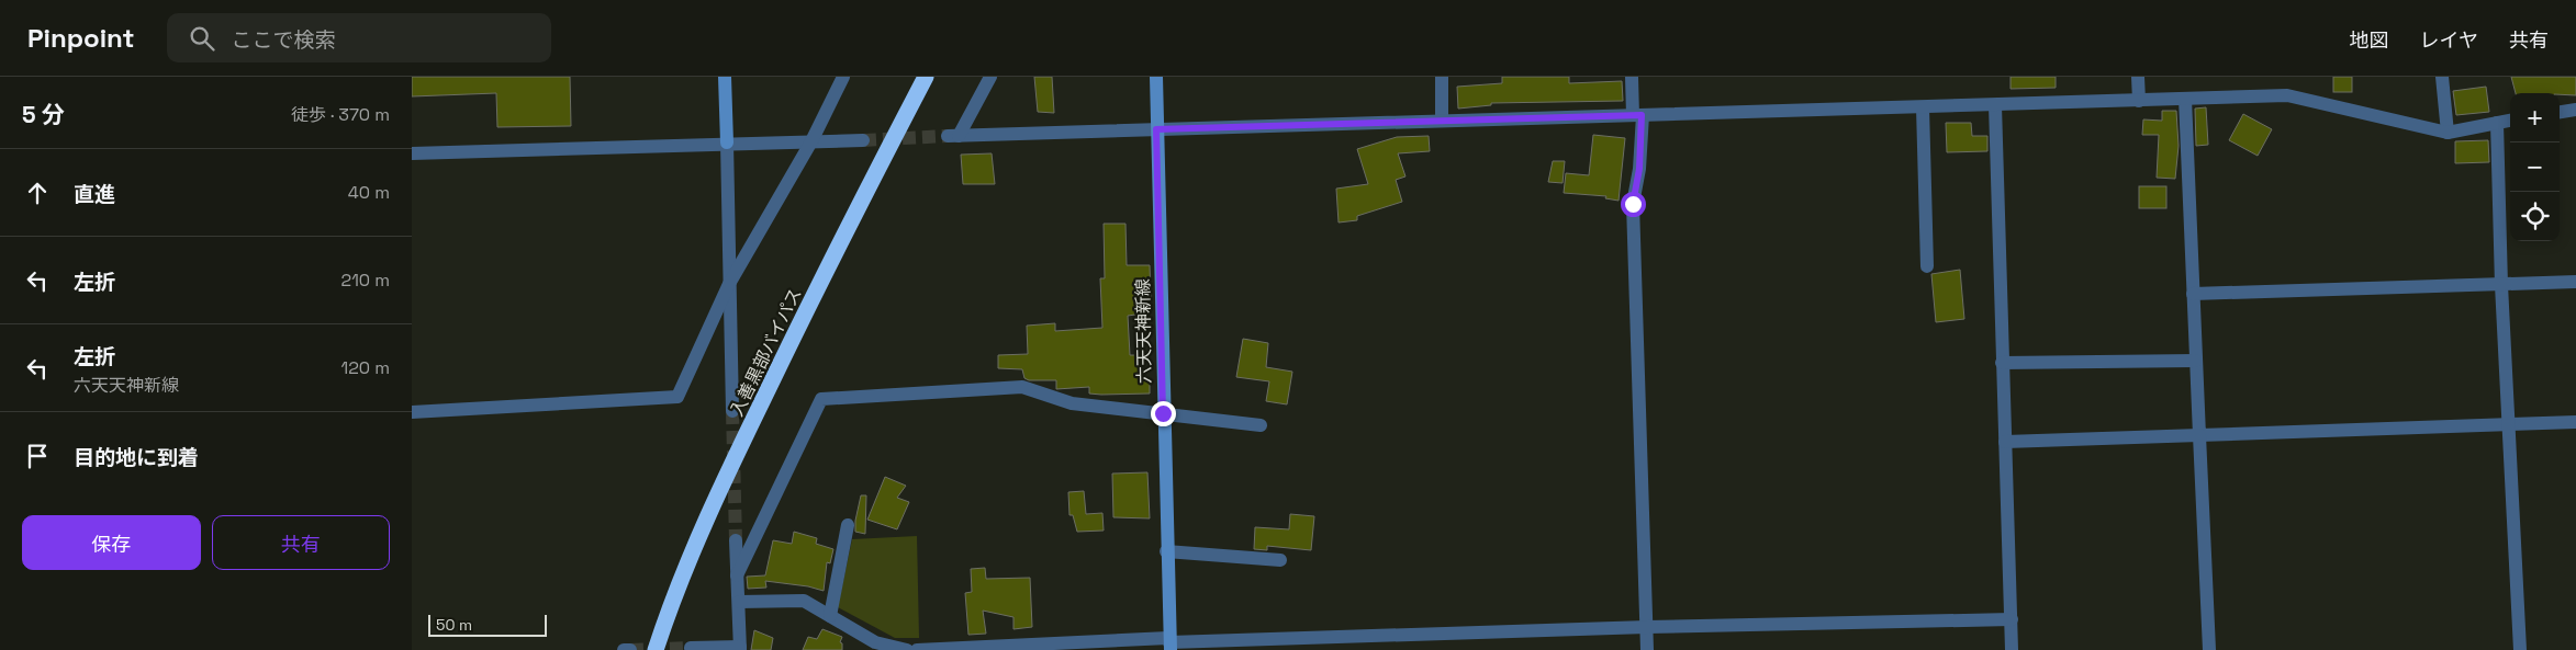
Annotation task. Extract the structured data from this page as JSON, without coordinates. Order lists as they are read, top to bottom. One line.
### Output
{"streets":{"highway":["入善黒部バイパス"],"main road":["六天天神新線"]},"scale_bar":"50 m","page":{"header":"Pinpoint","search":"ここで検索","nav":["地図","レイヤ","共有"],"heading":["5 分","徒歩 · 370 m"],"map_buttons":["+","−"],"list":[["直進","40 m"],["左折","210 m"],["左折","六天天神新線","120 m"],"目的地に到着"],"buttons":["保存","共有"],"scale":"50 m"}}
